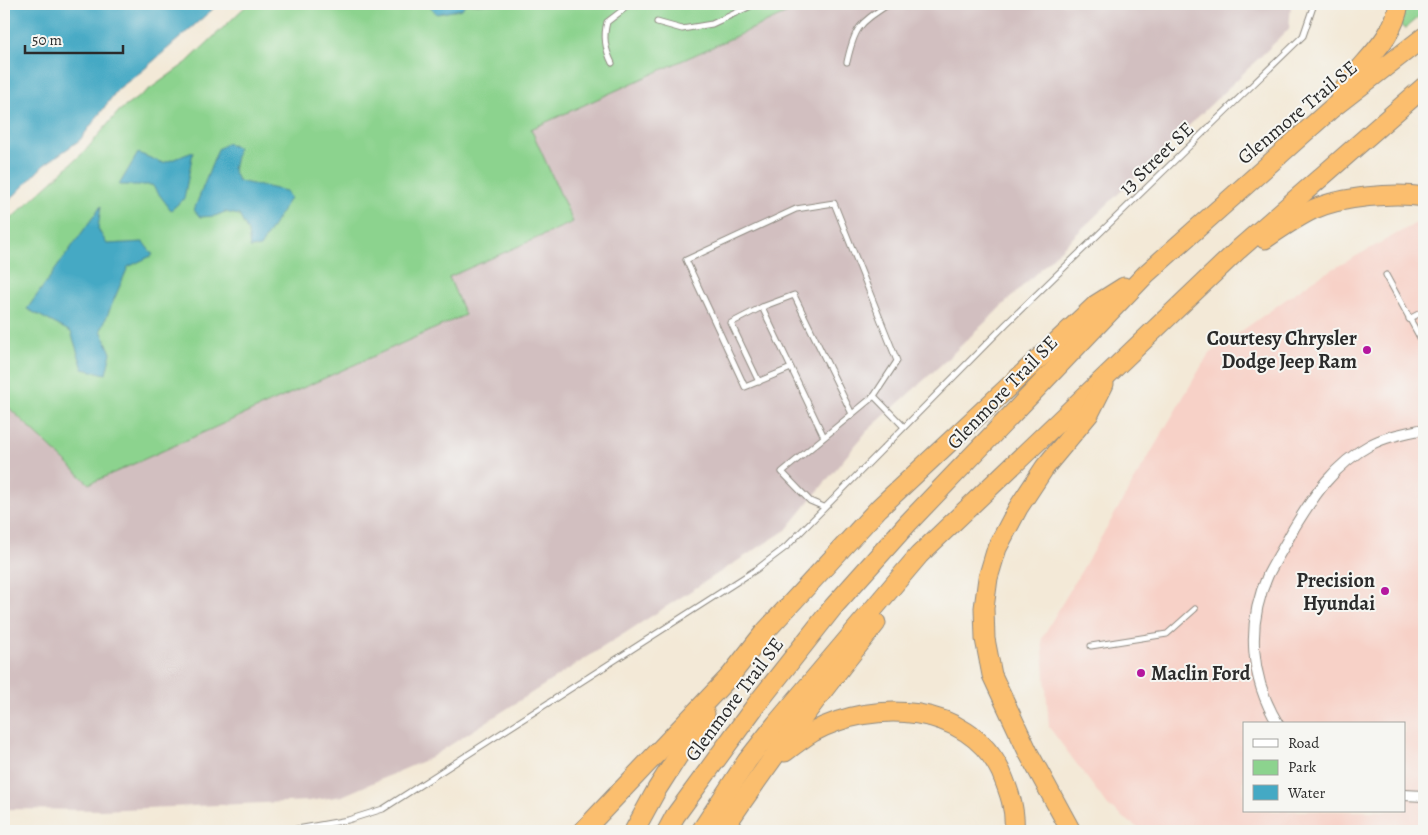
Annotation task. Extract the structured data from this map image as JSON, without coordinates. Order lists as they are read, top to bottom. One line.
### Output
{"streets":{"highway":["Glenmore Trail SE"],"lane":["13 Street SE"]},"places":["Courtesy Chrysler Dodge Jeep Ram","Precision Hyundai","Maclin Ford"],"legend":["Road","Park","Water"],"scale_bar":"50 m"}
